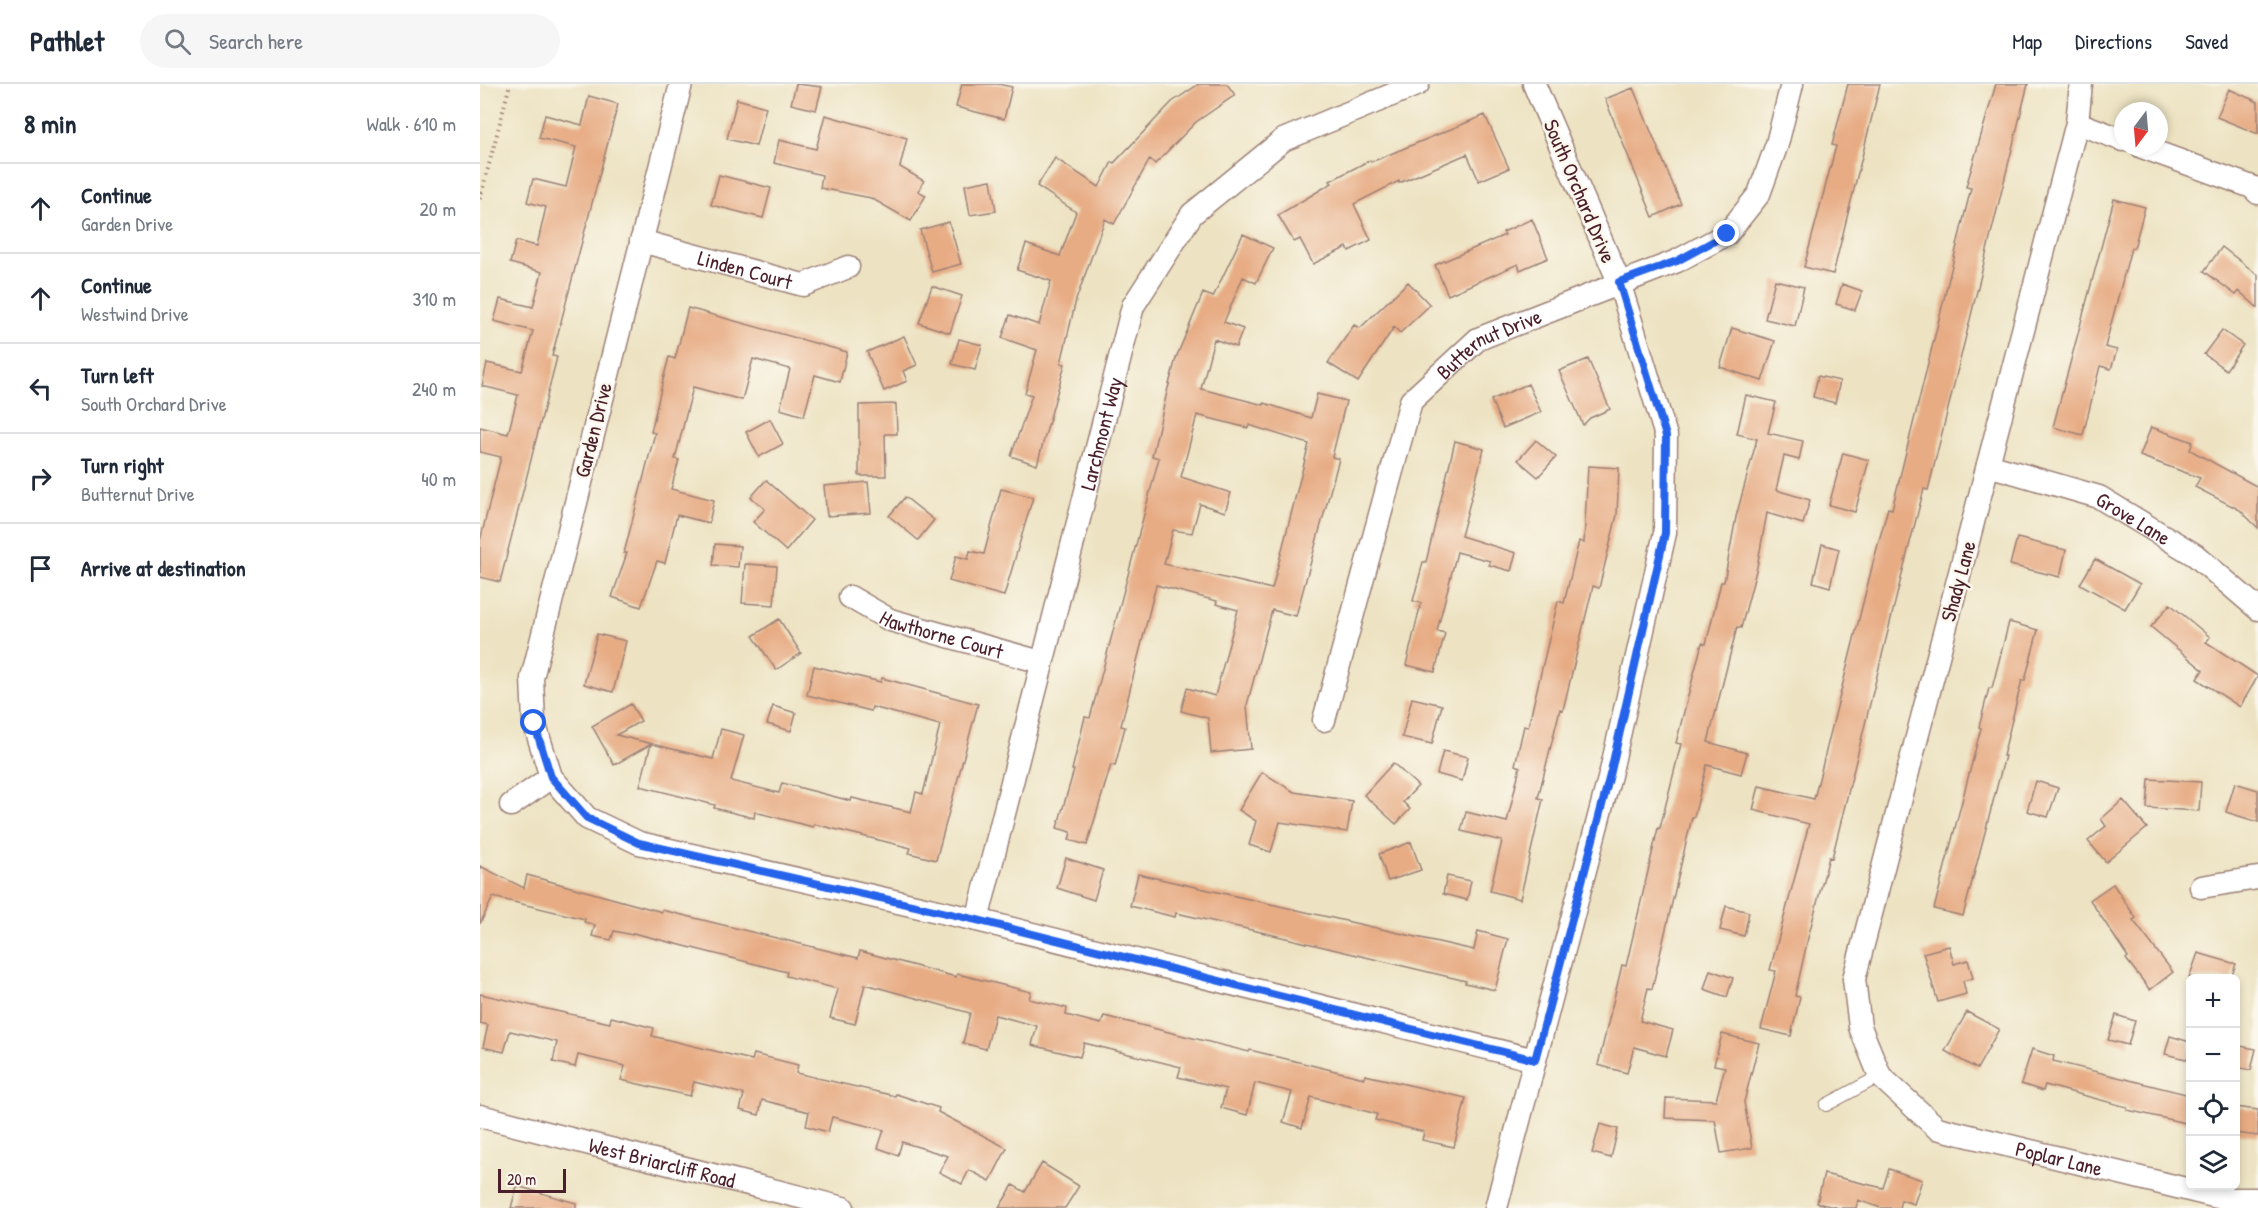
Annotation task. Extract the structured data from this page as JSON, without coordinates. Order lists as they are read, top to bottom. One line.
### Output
{"streets":{"street":["South Orchard Drive","Linden Court","Butternut Drive","Garden Drive","Larchmont Way","Grove Lane","Shady Lane","Hawthorne Court","Poplar Lane","West Briarcliff Road"]},"crossings":[["South Orchard Drive","Butternut Drive"],["Linden Court","Garden Drive"],["Larchmont Way","Hawthorne Court"],["Grove Lane","Shady Lane"],["Shady Lane","Poplar Lane"]],"scale_bar":"20 m","north":"bottom","page":{"header":"Pathlet","search":"Search here","nav":["Map","Directions","Saved"],"heading":["8 min","Walk · 610 m"],"list":[["Continue","Garden Drive","20 m"],["Continue","Westwind Drive","310 m"],["Turn left","South Orchard Drive","240 m"],["Turn right","Butternut Drive","40 m"],"Arrive at destination"],"map_buttons":["+","−"],"scale":"20 m"}}
